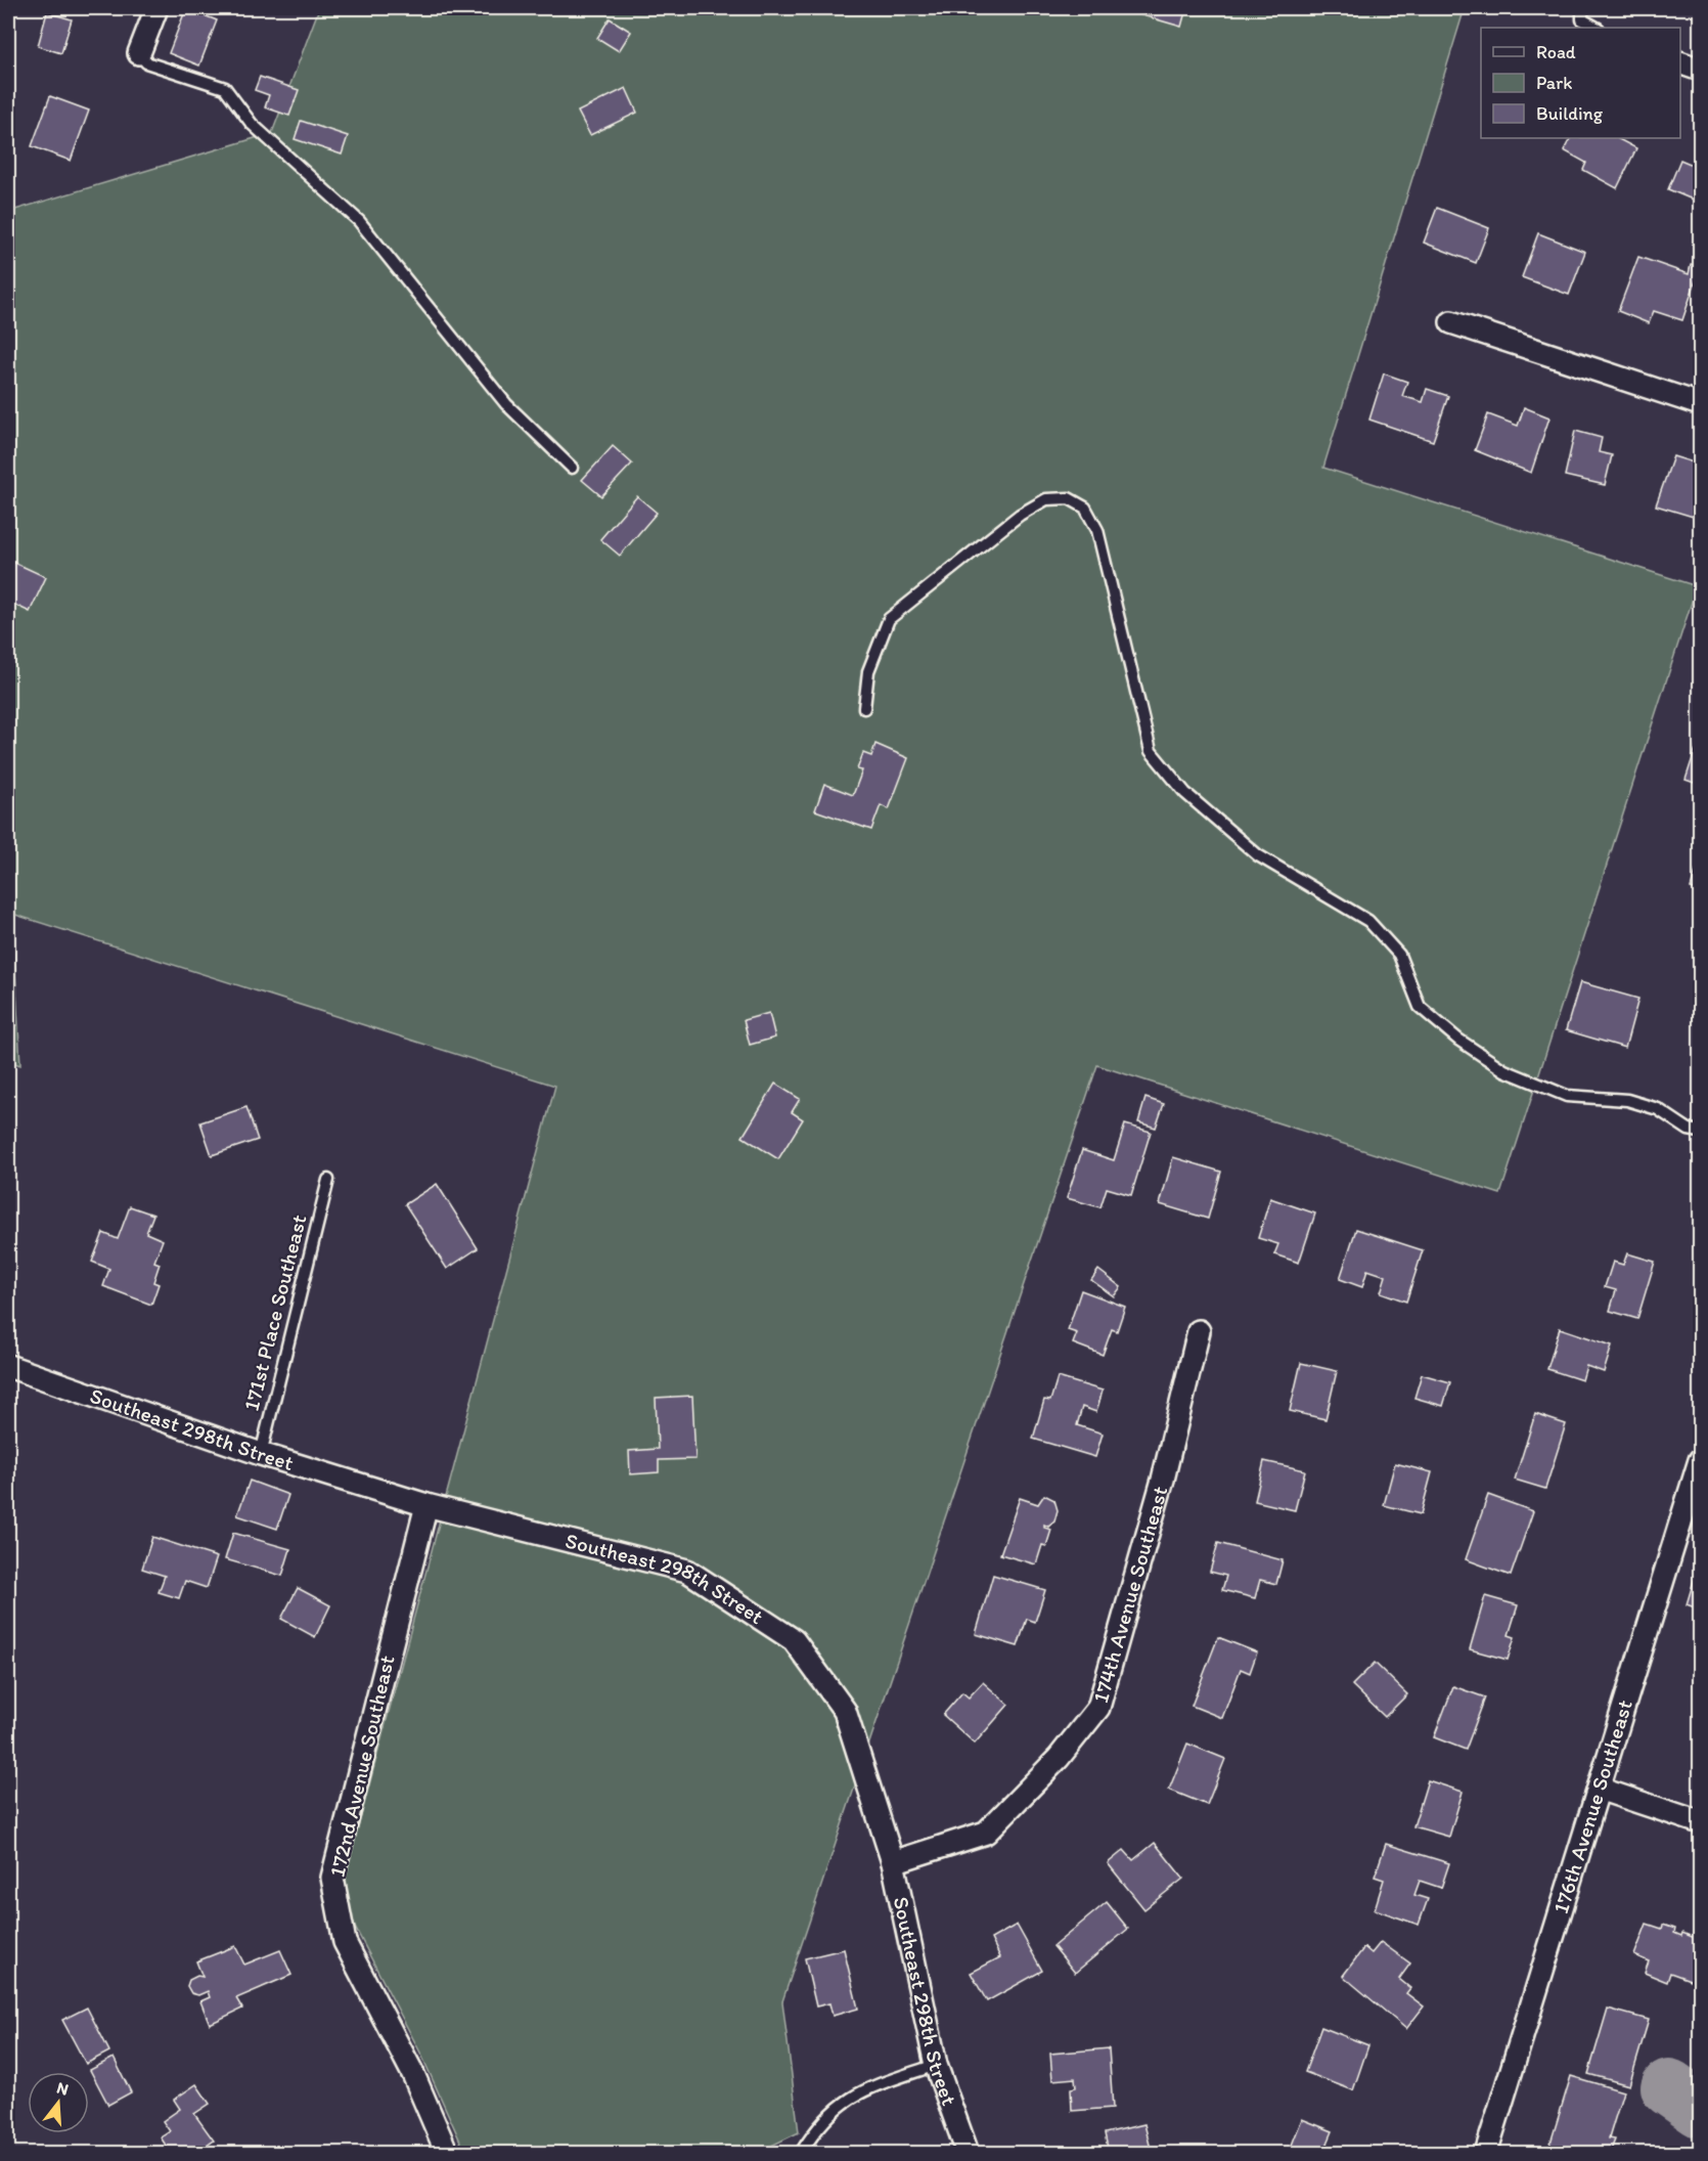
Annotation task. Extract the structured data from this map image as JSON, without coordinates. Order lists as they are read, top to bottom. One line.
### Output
{"streets":{"street":["Southeast 298th Street","174th Avenue Southeast","172nd Avenue Southeast","176th Avenue Southeast"],"lane":["171st Place Southeast"]},"crossings":[["171st Place Southeast","Southeast 298th Street"],["Southeast 298th Street","174th Avenue Southeast"],["Southeast 298th Street","172nd Avenue Southeast"]],"legend":["Road","Park","Building"],"north":"top"}
